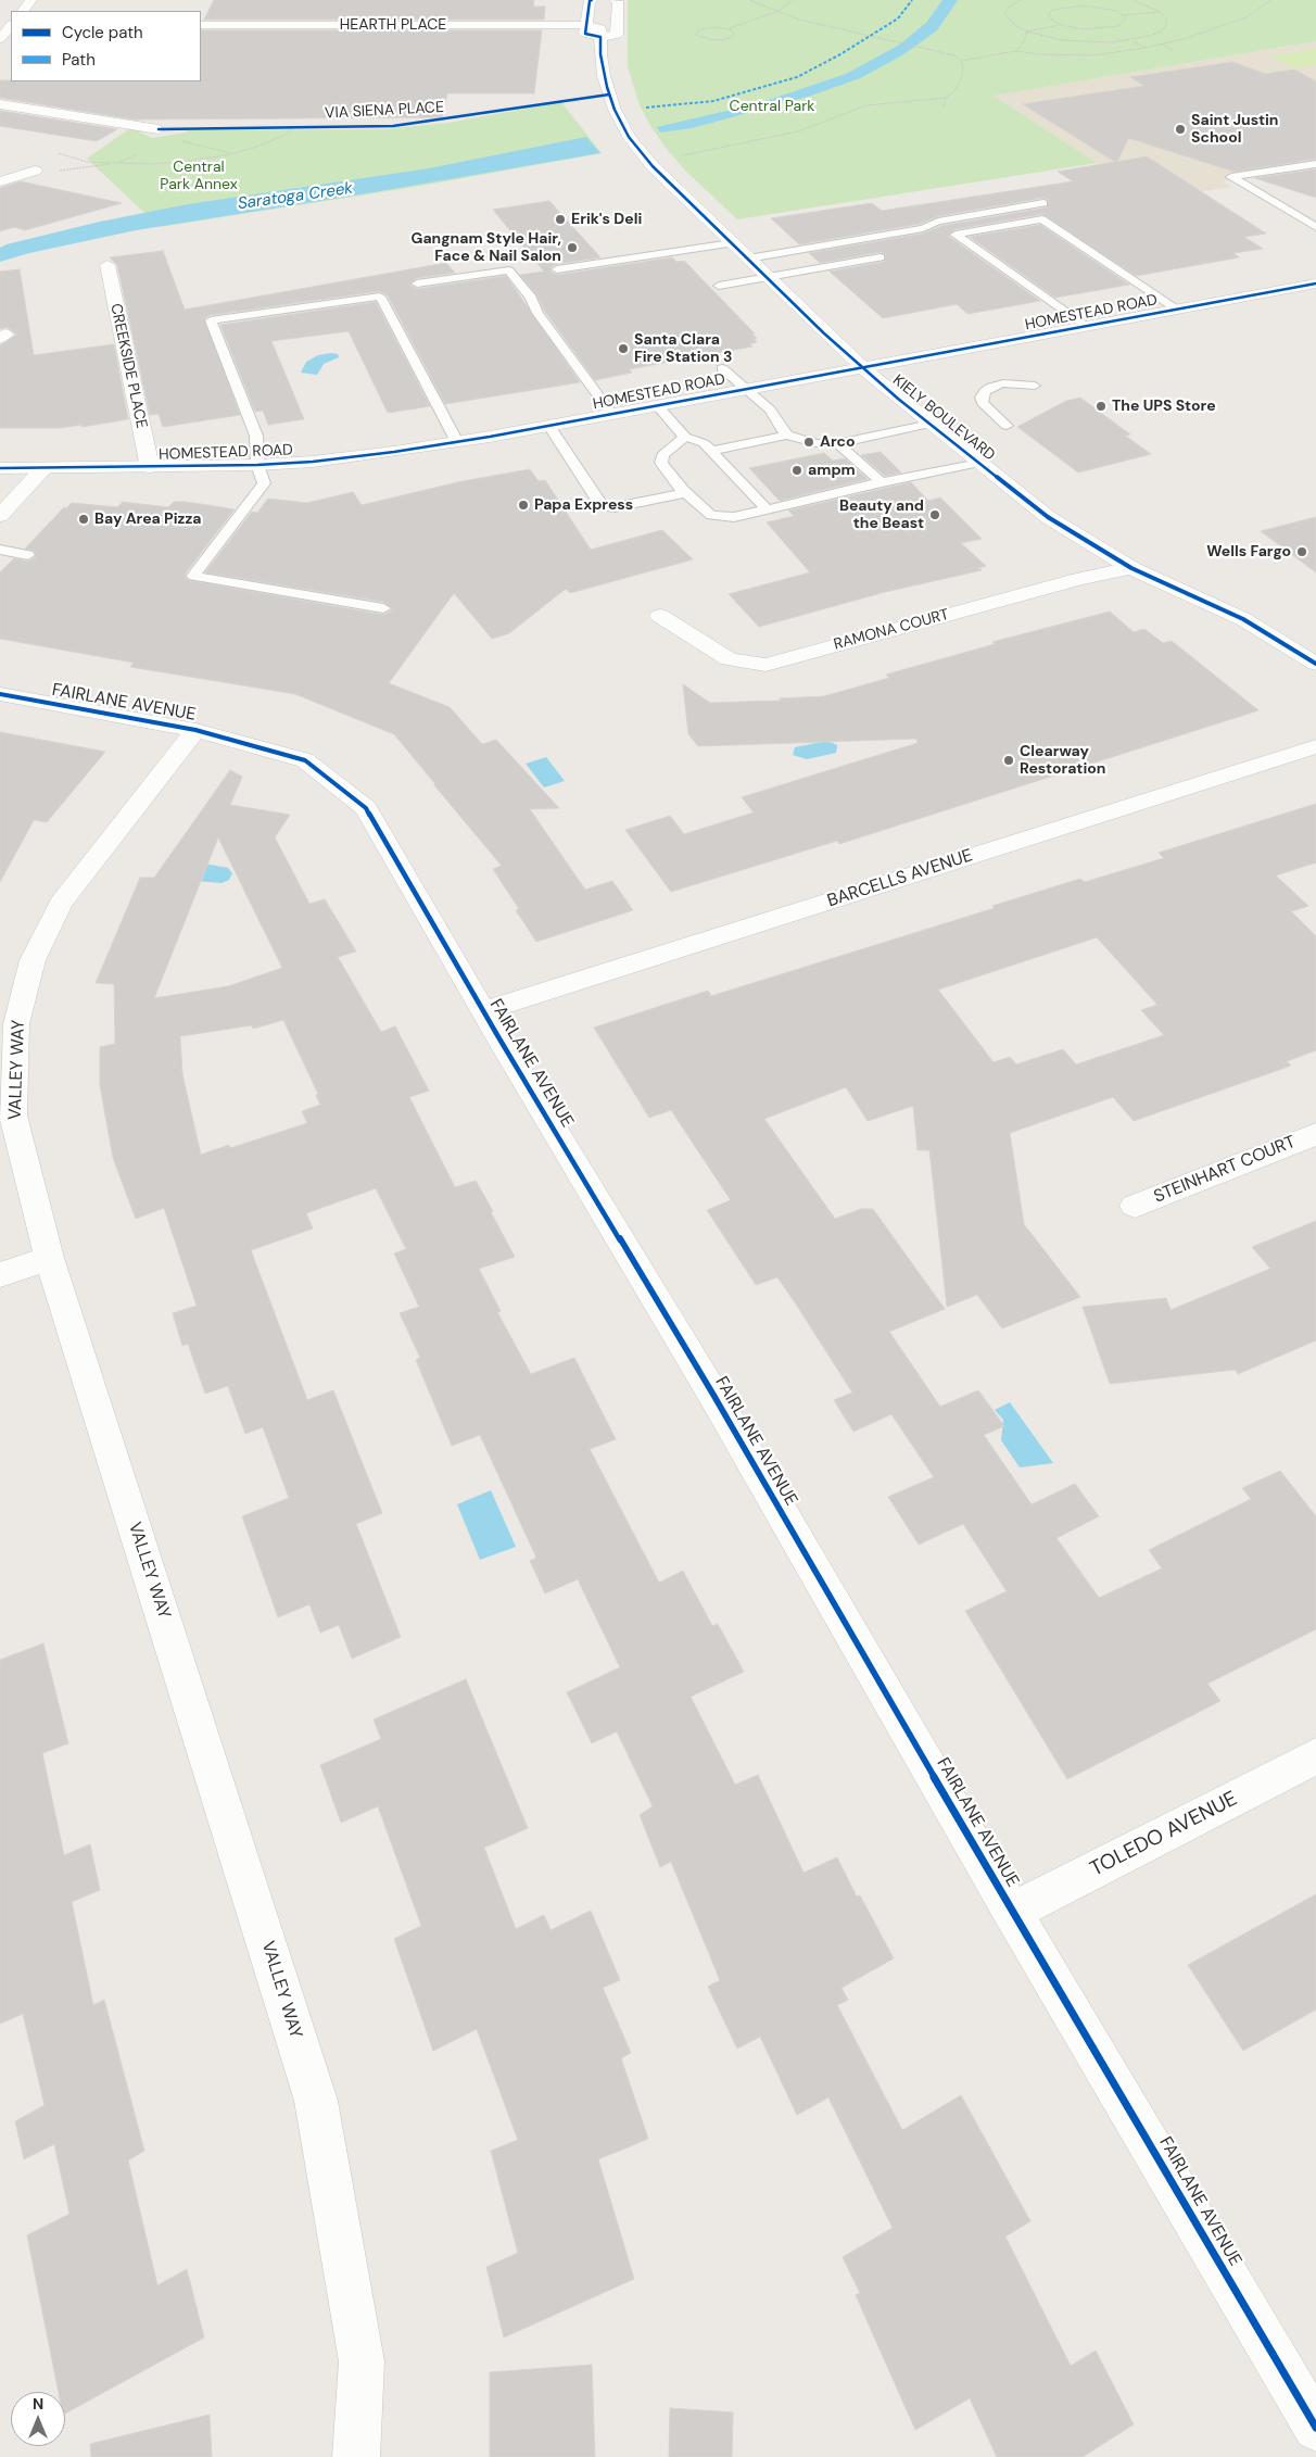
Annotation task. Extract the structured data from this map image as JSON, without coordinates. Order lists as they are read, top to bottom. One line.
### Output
{"streets":{"street":["HEARTH PLACE","HOMESTEAD ROAD","CREEKSIDE PLACE","KIELY BOULEVARD","RAMONA COURT","FAIRLANE AVENUE","BARCELLS AVENUE","VALLEY WAY","STEINHART COURT","TOLEDO AVENUE"],"cycle path":["VIA SIENA PLACE"]},"crossings":[["HOMESTEAD ROAD","CREEKSIDE PLACE"],["HOMESTEAD ROAD","KIELY BOULEVARD"],["KIELY BOULEVARD","RAMONA COURT"],["FAIRLANE AVENUE","BARCELLS AVENUE"],["FAIRLANE AVENUE","VALLEY WAY"],["FAIRLANE AVENUE","TOLEDO AVENUE"]],"water":["Saratoga Creek"],"parks":["Central Park","Central Park Annex"],"places":["Saint Justin School","Erik's Deli","Gangnam Style Hair, Face & Nail Salon","Santa Clara Fire Station 3","The UPS Store","Arco","ampm","Papa Express","Beauty and the Beast","Bay Area Pizza","Wells Fargo","Clearway Restoration"],"legend":["Cycle path","Path"],"north":"top"}
